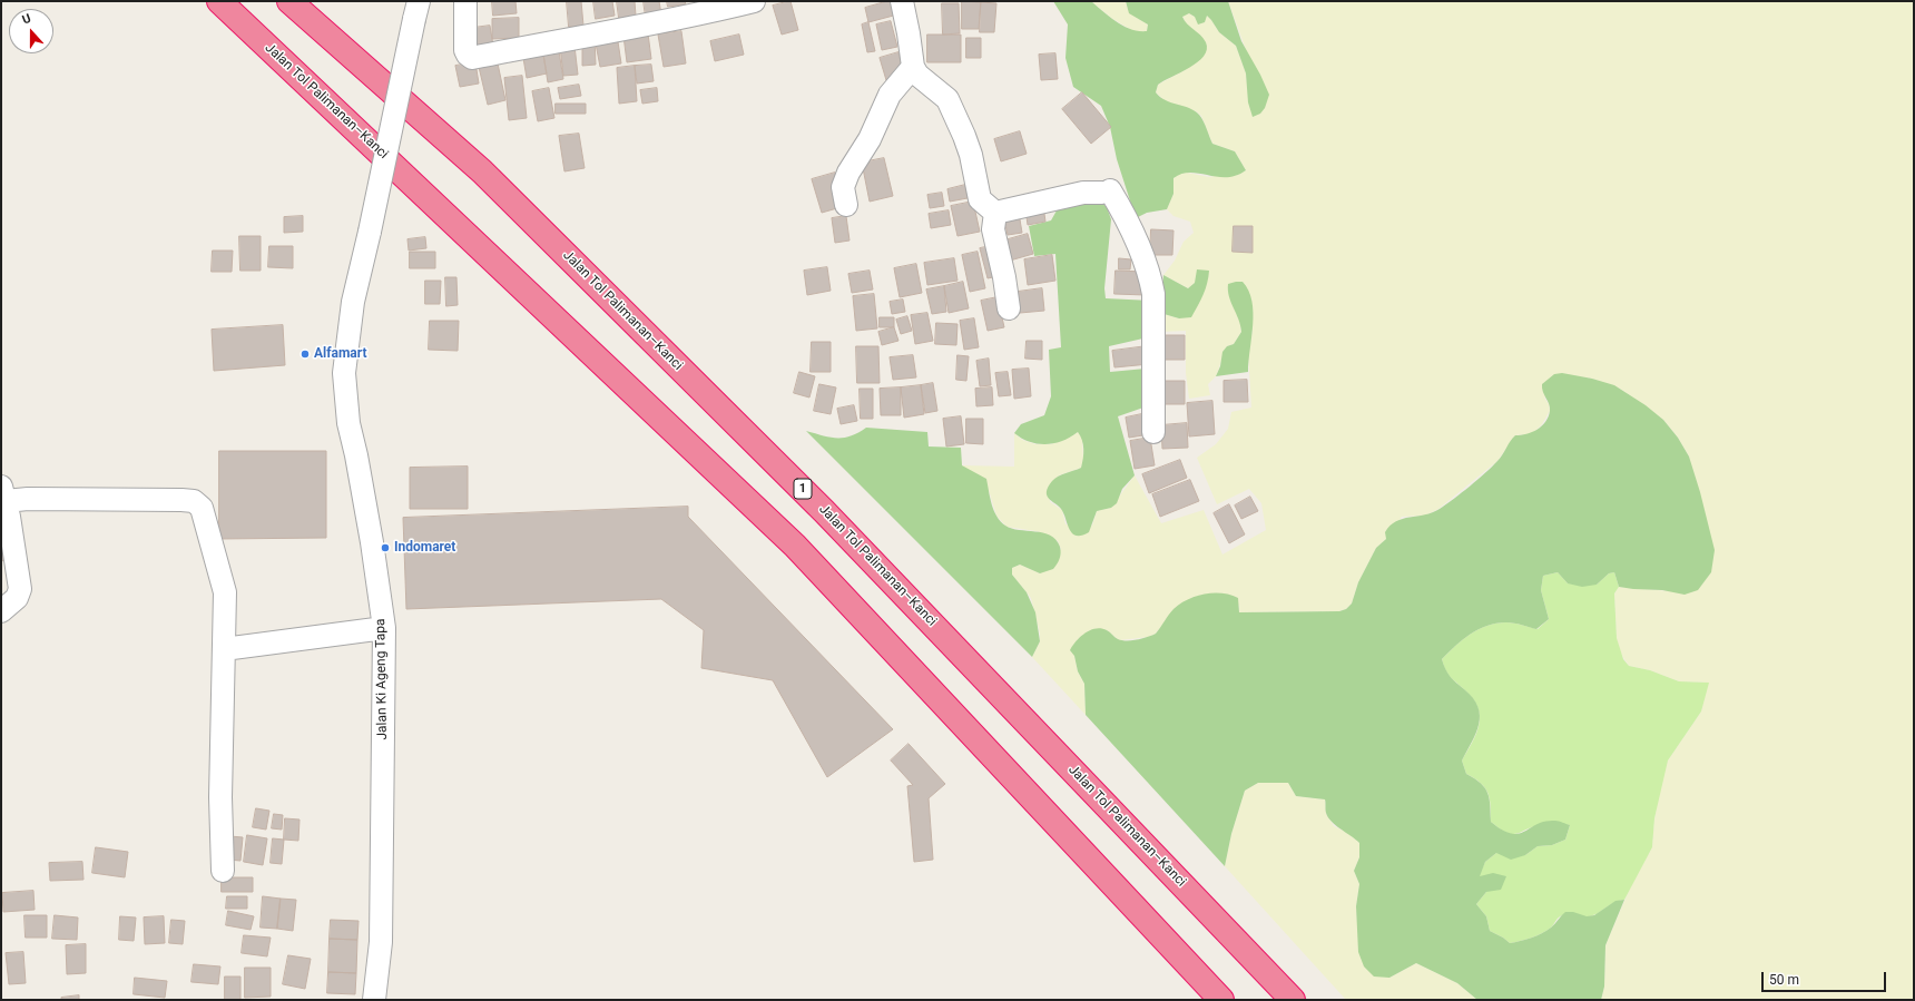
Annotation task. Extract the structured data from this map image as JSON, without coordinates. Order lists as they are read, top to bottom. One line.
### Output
{"streets":{"highway":["Jalan Tol Palimanan–Kanci","1"],"street":["Jalan Ki Ageng Tapa"]},"places":["Alfamart","Indomaret"],"scale_bar":"50 m","north":"top"}
